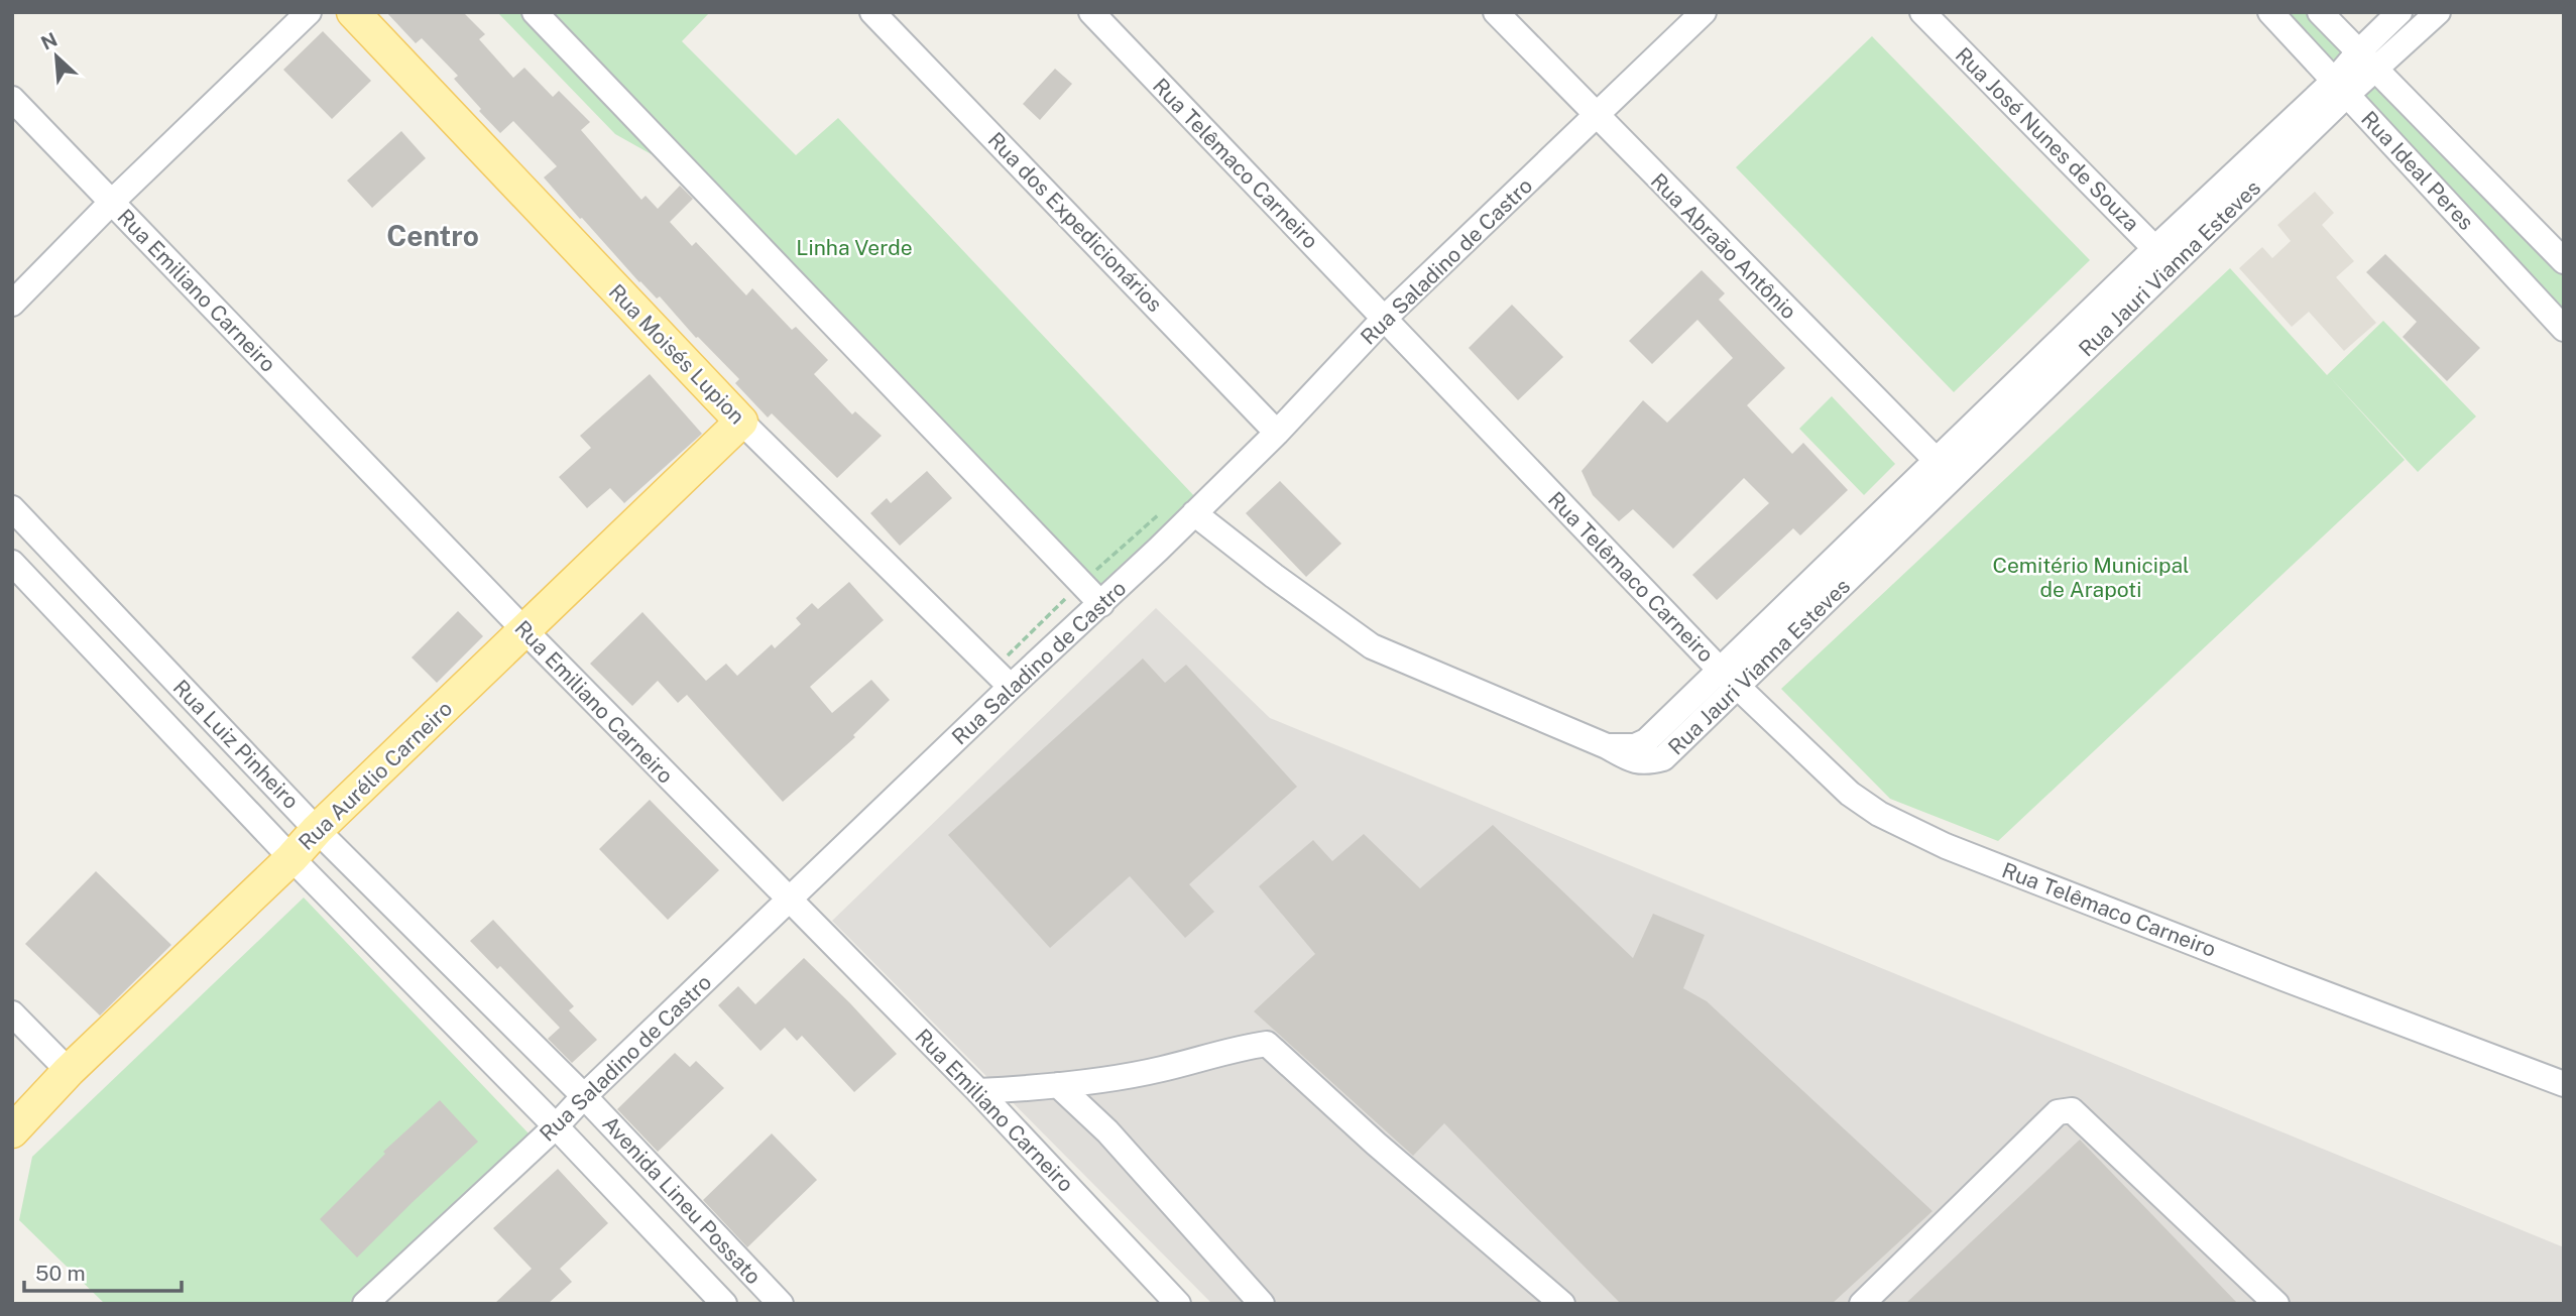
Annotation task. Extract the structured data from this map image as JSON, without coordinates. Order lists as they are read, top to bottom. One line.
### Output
{"streets":{"main road":["Rua Moisés Lupion","Rua Aurélio Carneiro"],"street":["Rua José Nunes de Souza","Rua Telêmaco Carneiro","Rua Ideal Peres","Rua dos Expedicionários","Rua Abraão Antônio","Rua Saladino de Castro","Rua Jauri Vianna Esteves","Rua Emiliano Carneiro","Rua Luiz Pinheiro","Avenida Lineu Possato"]},"crossings":[["Rua José Nunes de Souza","Rua Jauri Vianna Esteves"],["Rua Telêmaco Carneiro","Rua Saladino de Castro"],["Rua Telêmaco Carneiro","Rua Jauri Vianna Esteves"],["Rua Ideal Peres","Rua Jauri Vianna Esteves"],["Rua dos Expedicionários","Rua Saladino de Castro"],["Rua Abraão Antônio","Rua Saladino de Castro"],["Rua Abraão Antônio","Rua Jauri Vianna Esteves"],["Rua Saladino de Castro","Rua Emiliano Carneiro"],["Rua Saladino de Castro","Rua Moisés Lupion"],["Rua Saladino de Castro","Rua Luiz Pinheiro"],["Rua Saladino de Castro","Avenida Lineu Possato"],["Rua Emiliano Carneiro","Rua Aurélio Carneiro"],["Rua Moisés Lupion","Rua Aurélio Carneiro"],["Rua Luiz Pinheiro","Rua Aurélio Carneiro"],["Rua Luiz Pinheiro","Avenida Lineu Possato"]],"districts":["Centro"],"parks":["Linha Verde","Cemitério Municipal de Arapoti"],"scale_bar":"50 m","north":"top left"}
